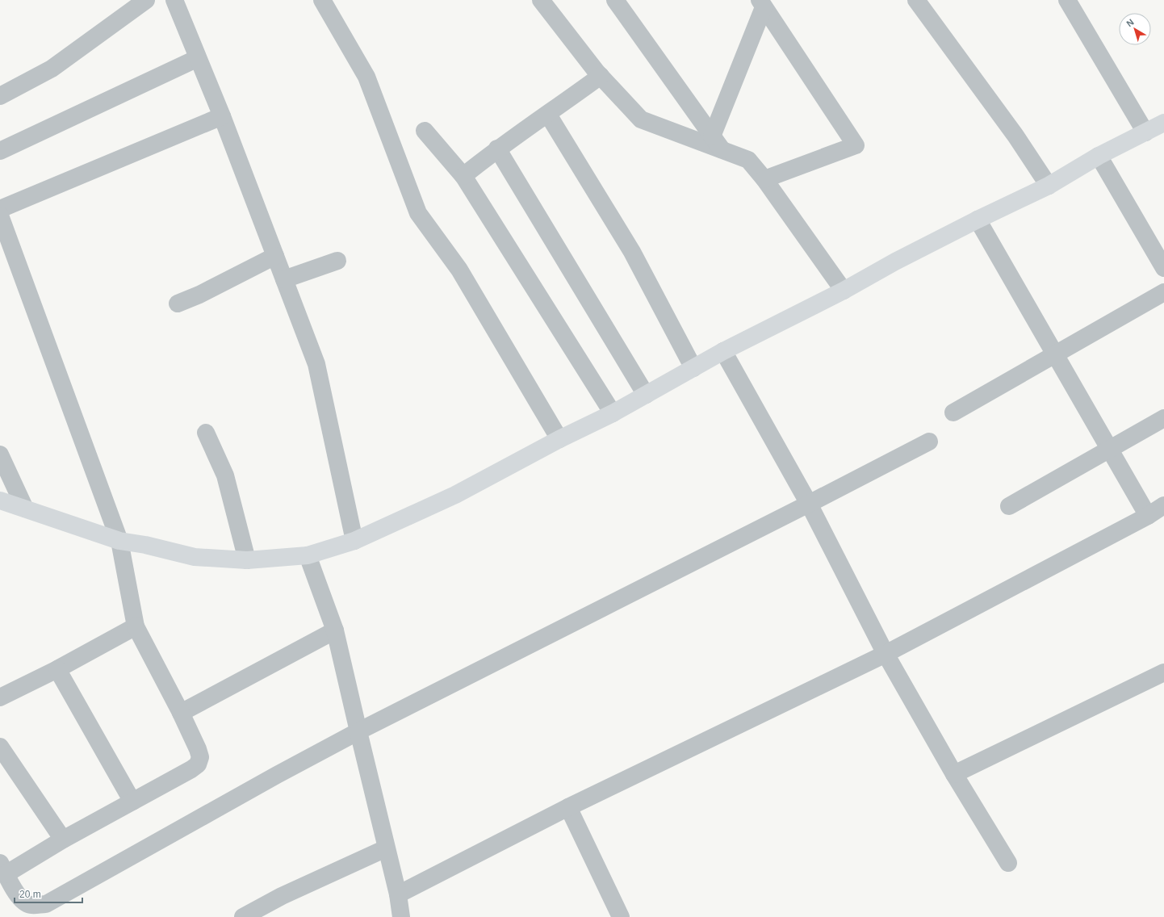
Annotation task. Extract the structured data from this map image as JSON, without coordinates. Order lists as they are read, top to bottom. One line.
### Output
{"scale_bar":"20 m","north":"top left"}
